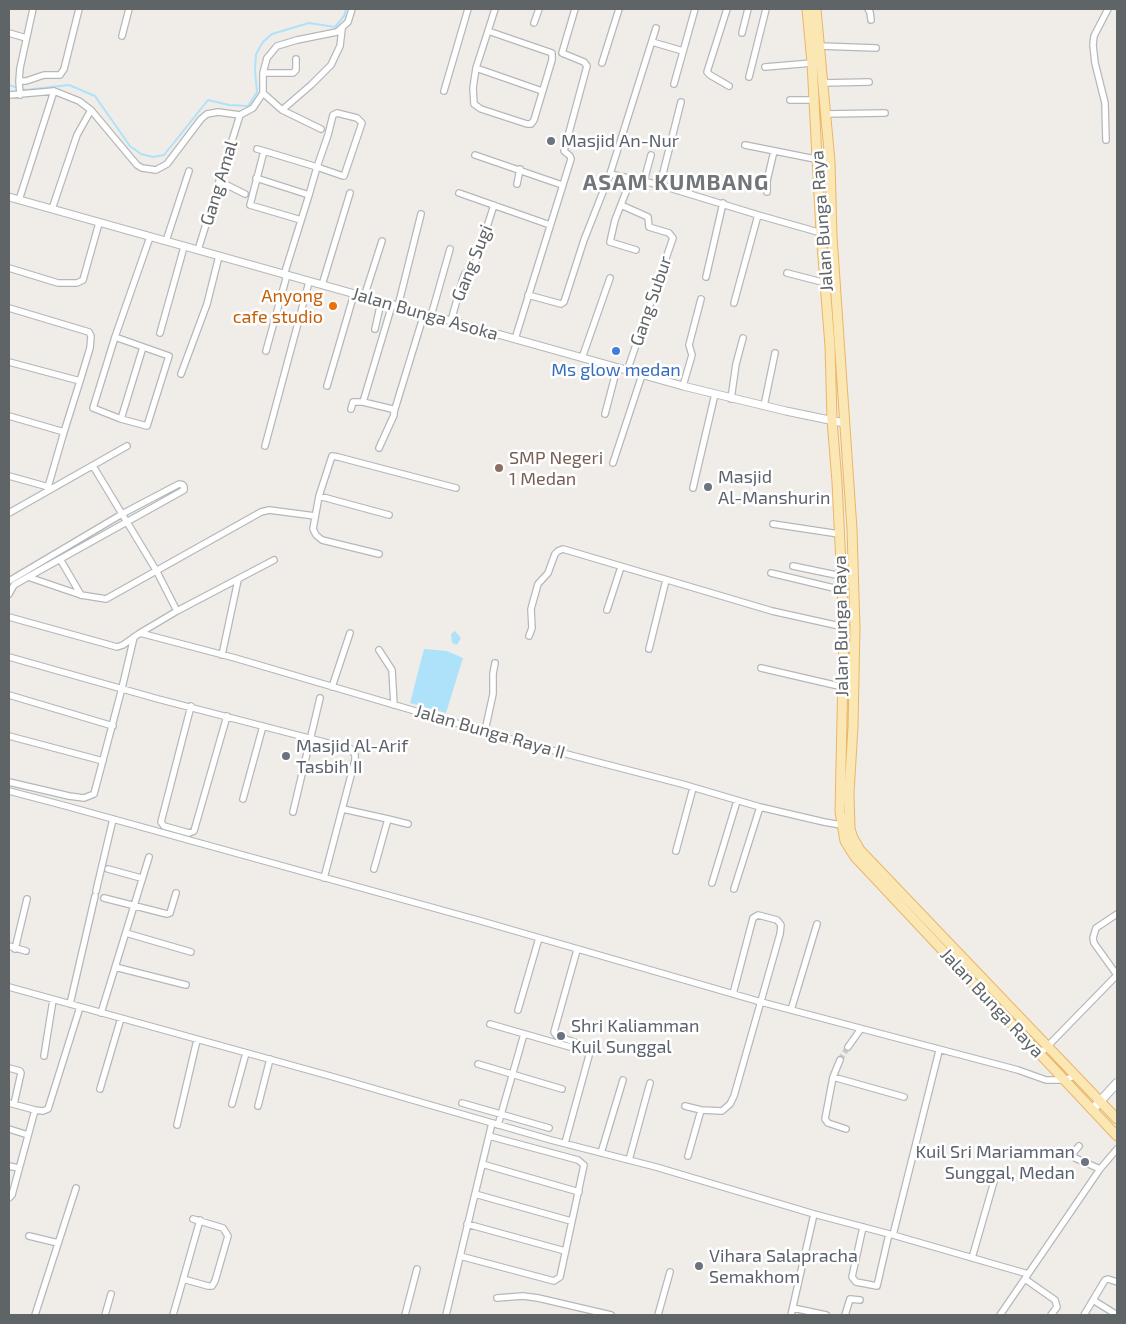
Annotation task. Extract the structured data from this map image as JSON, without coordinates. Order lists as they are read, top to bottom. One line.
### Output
{"streets":{"main road":["Jalan Bunga Raya"],"street":["Gang Amal","Gang Sugi","Gang Subur","Jalan Bunga Asoka","Jalan Bunga Raya II"]},"crossings":[["Gang Amal","Jalan Bunga Asoka"],["Jalan Bunga Raya","Jalan Bunga Asoka"],["Jalan Bunga Raya","Jalan Bunga Raya II"],["Gang Sugi","Jalan Bunga Asoka"],["Gang Subur","Jalan Bunga Asoka"]],"districts":["ASAM KUMBANG"],"places":["Masjid An-Nur","Anyong cafe studio","Ms glow medan","SMP Negeri 1 Medan","Masjid Al-Manshurin","Masjid Al-Arif Tasbih II","Shri Kaliamman Kuil Sunggal","Kuil Sri Mariamman Sunggal, Medan","Vihara Salapracha Semakhom"]}
